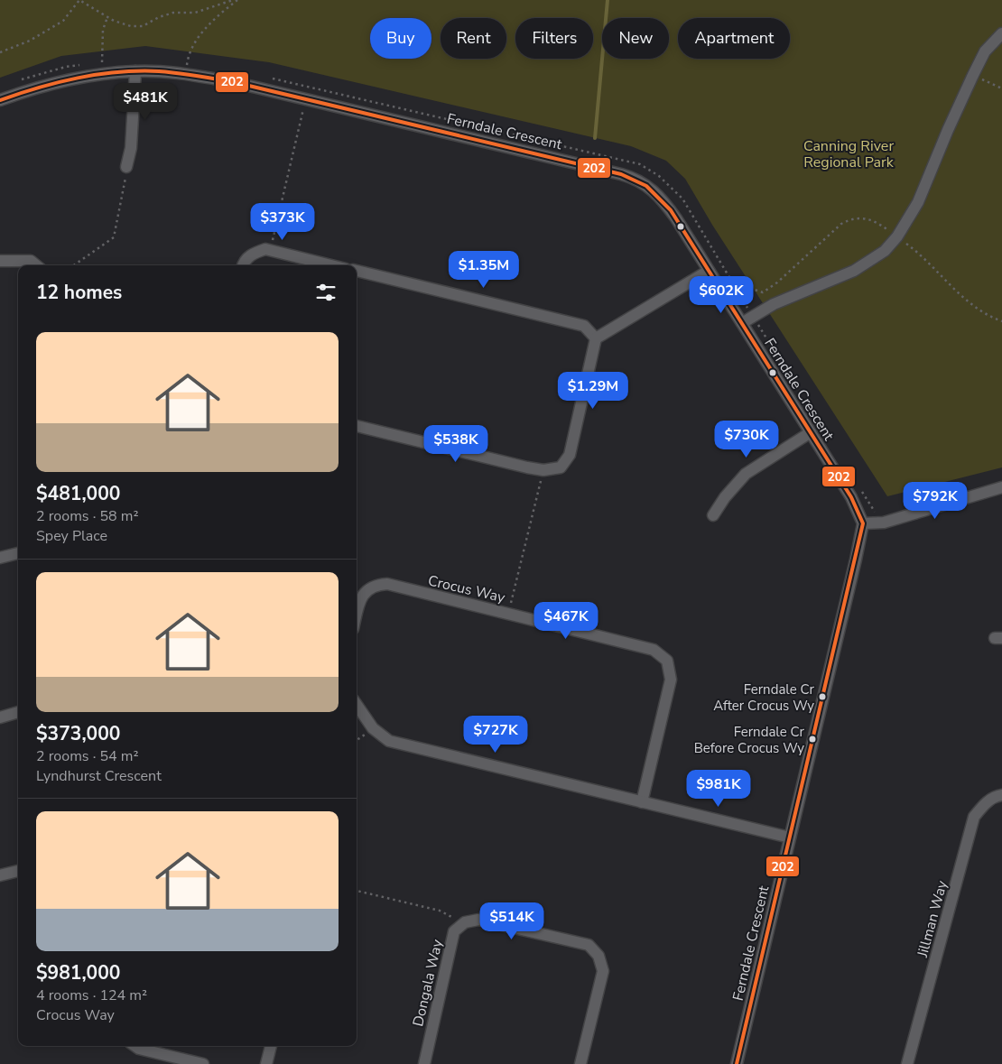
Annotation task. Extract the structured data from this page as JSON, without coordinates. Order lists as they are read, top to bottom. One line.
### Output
{"streets":{"street":["Ferndale Crescent","Crocus Way","Jillman Way","Dongala Way"]},"parks":["Canning River Regional Park"],"places":["Ferndale Cr After Crocus Wy","Ferndale Cr Before Crocus Wy"],"lines":["transit line 202"],"page":{"chip":["Buy","Rent","Filters","New","Apartment"],"price":["$481K","$373K","$1.35M","$602K","$1.29M","$730K","$538K","$792K","$467K","$727K","$981K","$514K"],"heading":"12 homes","list":[{"name":"$481,000","note":"2 rooms · 58 m² · Spey Place"},{"name":"$373,000","note":"2 rooms · 54 m² · Lyndhurst Crescent"},{"name":"$981,000","note":"4 rooms · 124 m² · Crocus Way"}]}}
